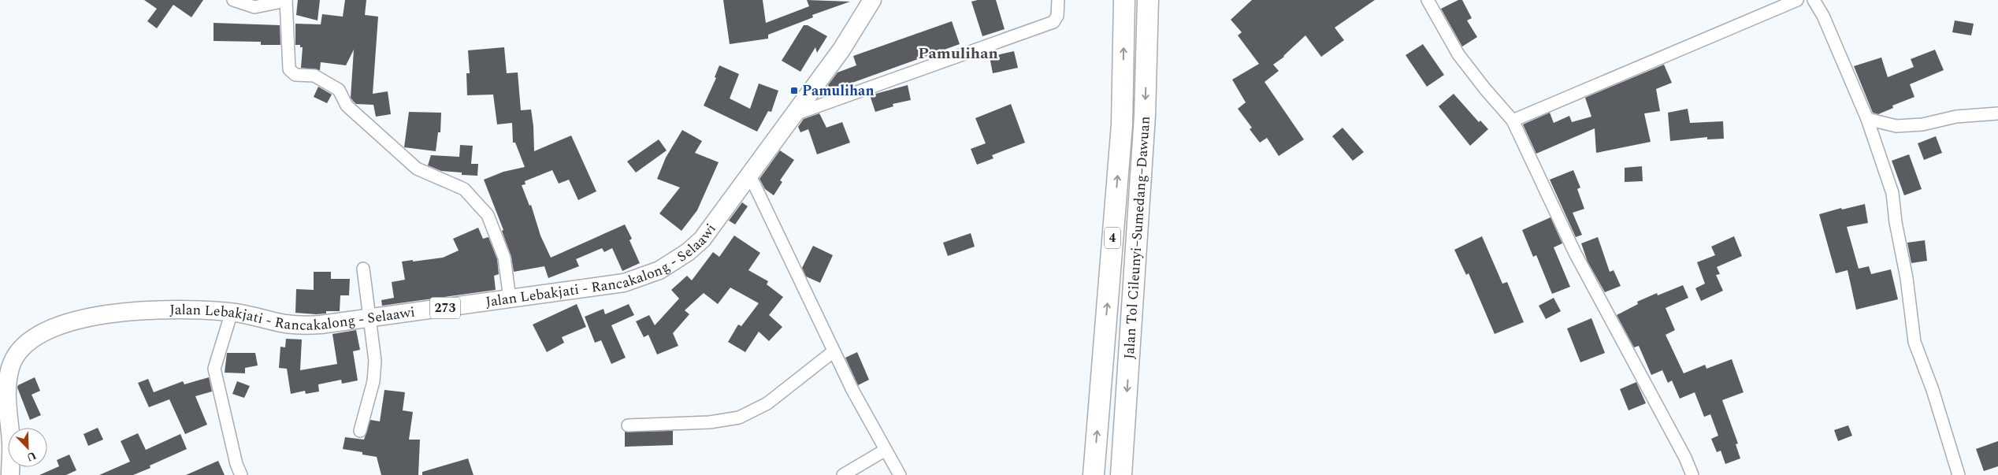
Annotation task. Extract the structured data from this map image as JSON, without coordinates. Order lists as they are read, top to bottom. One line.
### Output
{"streets":{"highway":["4","Jalan Tol Cileunyi–Sumedang–Dawuan"],"main road":["Jalan Lebakjati - Rancakalong - Selaawi","273"]},"districts":["Pamulihan"],"places":{"transit":["Pamulihan"]},"north":"bottom right"}
